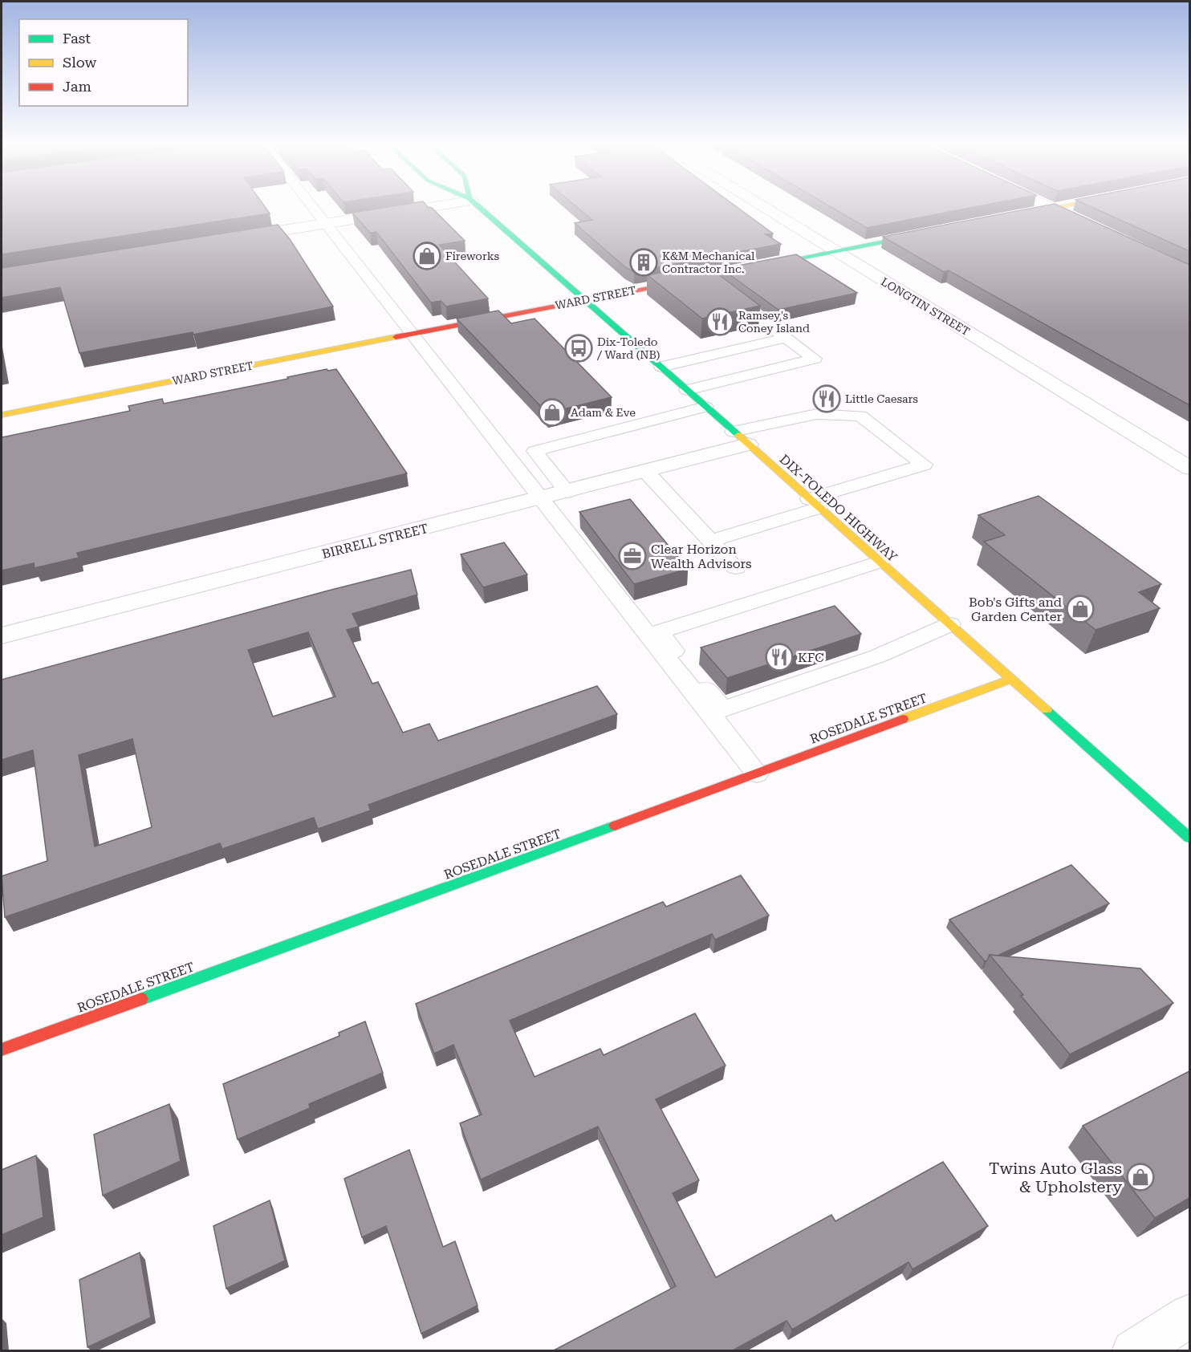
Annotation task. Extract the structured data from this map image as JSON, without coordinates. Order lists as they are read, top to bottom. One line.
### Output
{"streets":{"street":["WARD STREET","LONGTIN STREET","DIX-TOLEDO HIGHWAY","BIRRELL STREET","ROSEDALE STREET"]},"crossings":[["WARD STREET","LONGTIN STREET"],["WARD STREET","DIX-TOLEDO HIGHWAY"],["DIX-TOLEDO HIGHWAY","BIRRELL STREET"],["DIX-TOLEDO HIGHWAY","ROSEDALE STREET"]],"places":{"shop":["Fireworks","Adam & Eve","Bob's Gifts and Garden Center","Twins Auto Glass & Upholstery"],"building":["K&M Mechanical Contractor Inc."],"restaurant":["Ramsey's Coney Island","Little Caesars","KFC"],"bus stop":["Dix-Toledo / Ward (NB)"],"office":["Clear Horizon Wealth Advisors"]},"legend":["Fast","Slow","Jam"]}
